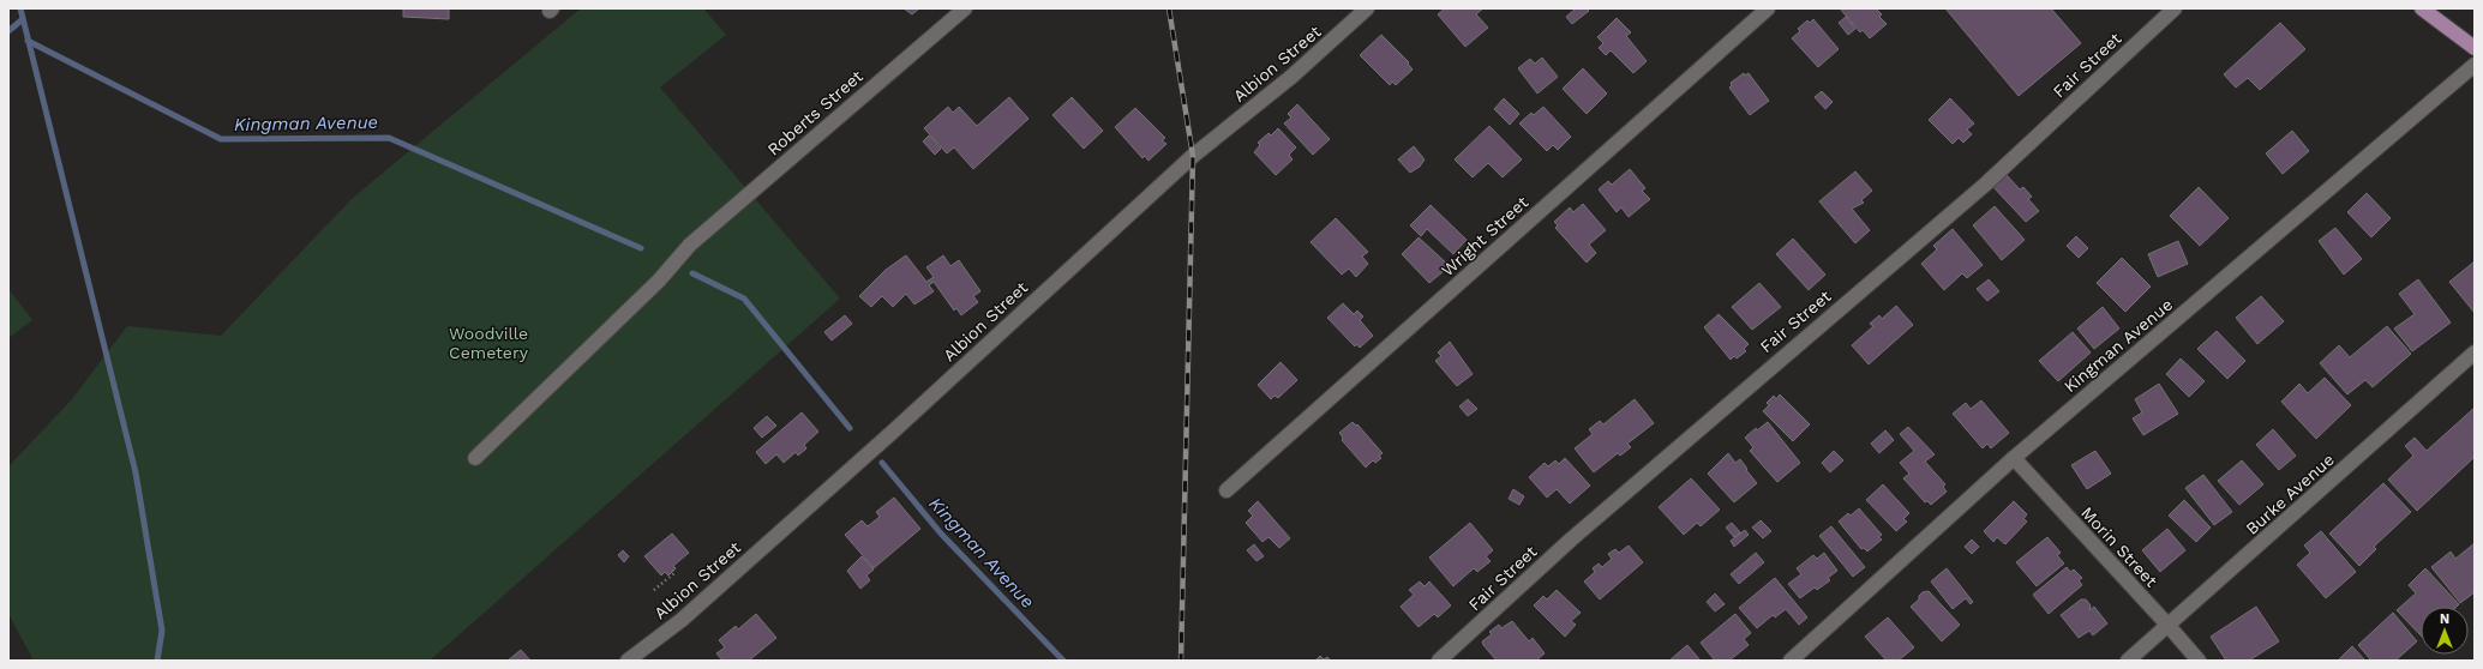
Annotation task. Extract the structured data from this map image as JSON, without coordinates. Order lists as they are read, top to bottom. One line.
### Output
{"streets":{"street":["Albion Street","Fair Street","Roberts Street","Wright Street","Kingman Avenue","Burke Avenue","Morin Street"]},"crossings":[["Kingman Avenue","Morin Street"],["Burke Avenue","Morin Street"]],"water":["Kingman Avenue"],"parks":["Woodville Cemetery"],"north":"top"}
